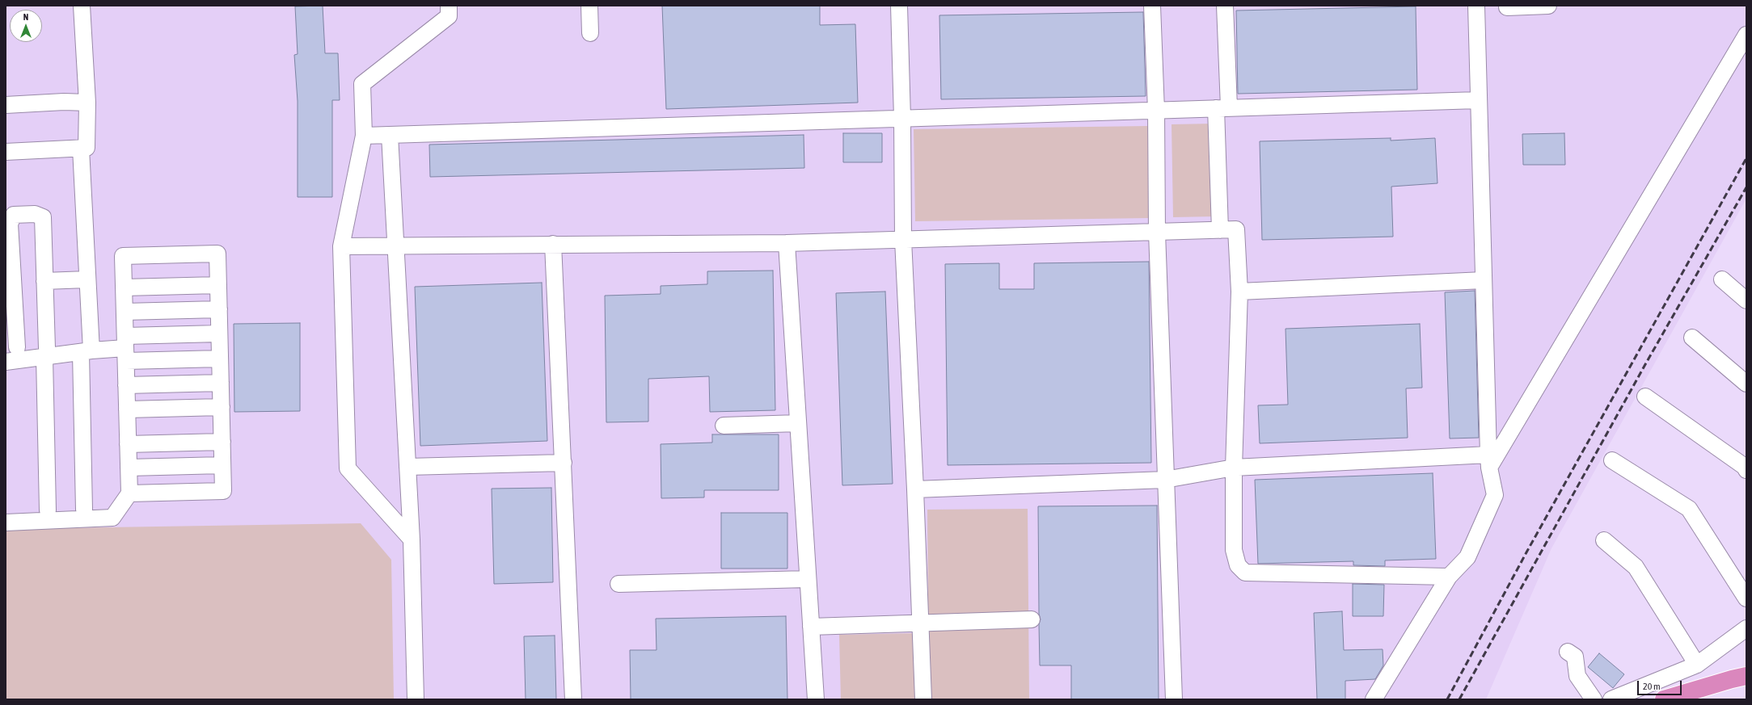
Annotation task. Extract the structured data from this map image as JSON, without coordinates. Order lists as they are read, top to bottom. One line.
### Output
{"scale_bar":"20 m","north":"top"}
